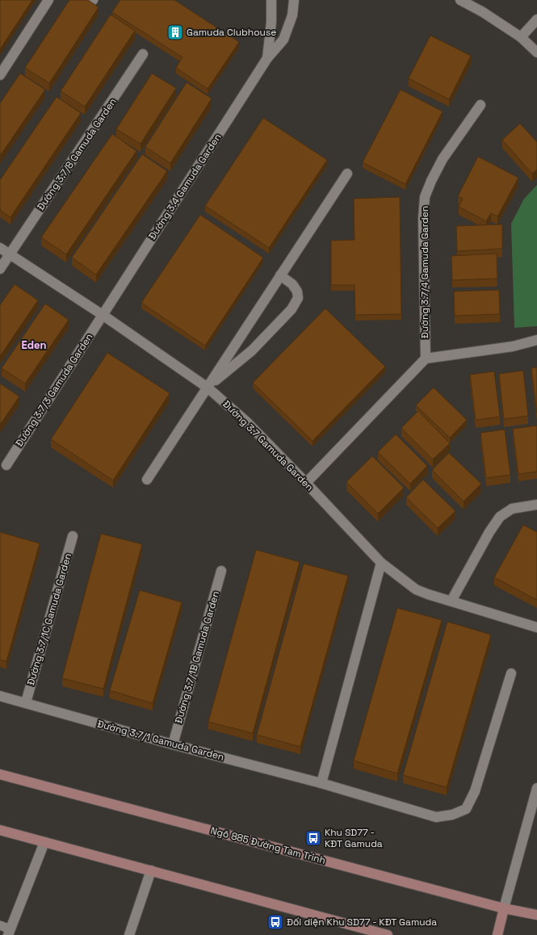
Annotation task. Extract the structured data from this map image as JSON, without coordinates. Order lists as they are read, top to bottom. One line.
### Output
{"streets":{"street":["Đường 3.7/8 Gamuda Garden","Đường 3.4 Gamuda Garden","Đường 3.7/4 Gamuda Garden","Đường 3.7/3 Gamuda Garden","Đường 3.7 Gamuda Garden","Đường 3.7/1C Gamuda Garden","Đường 3.7/1B Gamuda Garden","Đường 3.7/1 Gamuda Garden","Ngõ 885 Đường Tam Trinh"]},"crossings":[["Đường 3.7/8 Gamuda Garden","Đường 3.7 Gamuda Garden"],["Đường 3.4 Gamuda Garden","Đường 3.7/3 Gamuda Garden"],["Đường 3.4 Gamuda Garden","Đường 3.7 Gamuda Garden"],["Đường 3.7/3 Gamuda Garden","Đường 3.7 Gamuda Garden"],["Đường 3.7/1C Gamuda Garden","Đường 3.7/1 Gamuda Garden"],["Đường 3.7/1B Gamuda Garden","Đường 3.7/1 Gamuda Garden"]],"districts":["Eden"],"places":{"building":["Gamuda Clubhouse"],"bus stop":["Khu SD77 - KĐT Gamuda","Đối diện Khu SD77 - KĐT Gamuda"]}}
